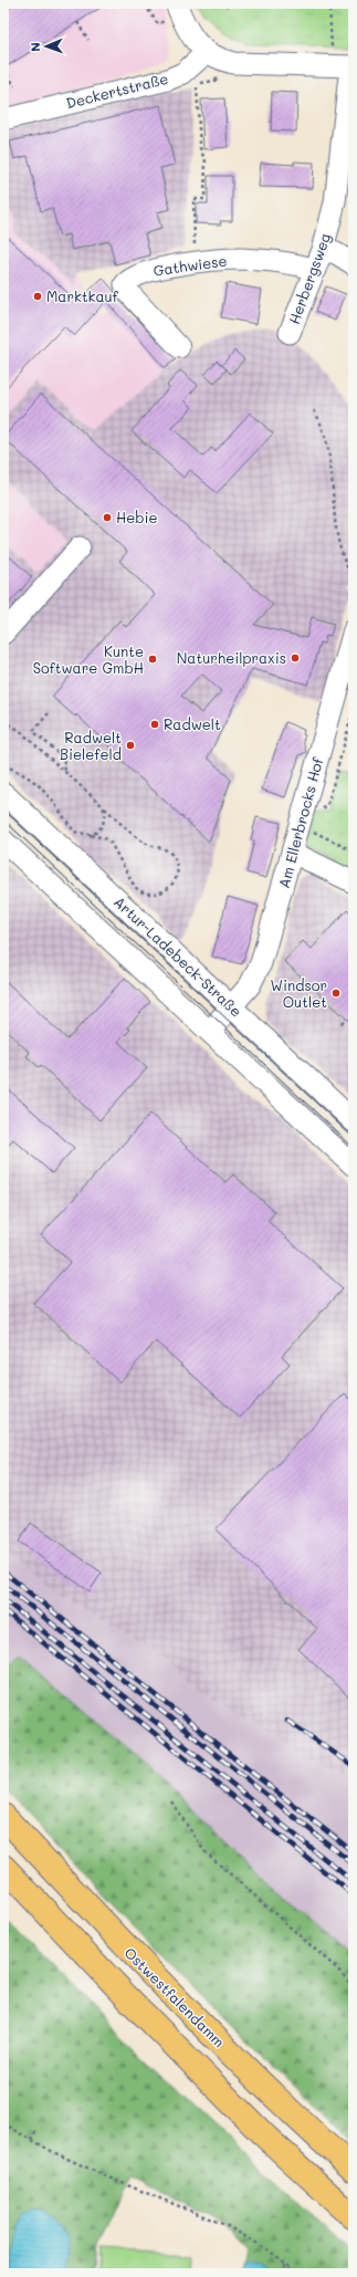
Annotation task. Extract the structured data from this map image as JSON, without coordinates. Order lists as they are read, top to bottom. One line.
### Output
{"streets":{"highway":["Ostwestfalendamm"],"street":["Deckertstraße","Gathwiese","Herbergsweg","Am Ellerbrocks Hof","Artur-Ladebeck-Straße"]},"crossings":[["Gathwiese","Herbergsweg"],["Am Ellerbrocks Hof","Artur-Ladebeck-Straße"]],"places":["Marktkauf","Hebie","Naturheilpraxis","Kunte Software GmbH","Radwelt","Radwelt Bielefeld","Windsor Outlet"],"north":"left"}
